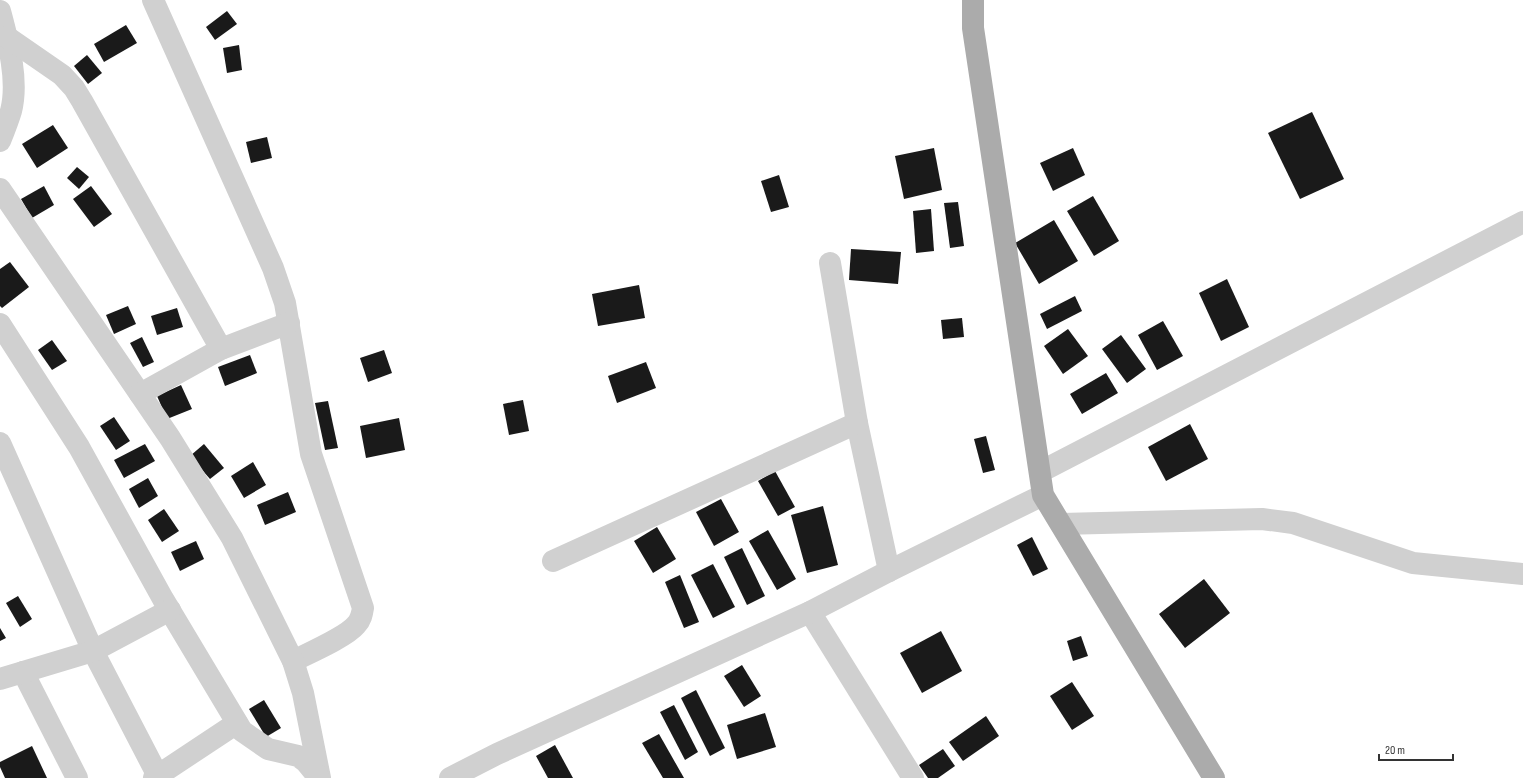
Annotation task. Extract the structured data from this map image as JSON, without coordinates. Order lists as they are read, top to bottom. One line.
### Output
{"scale_bar":"20 m"}
